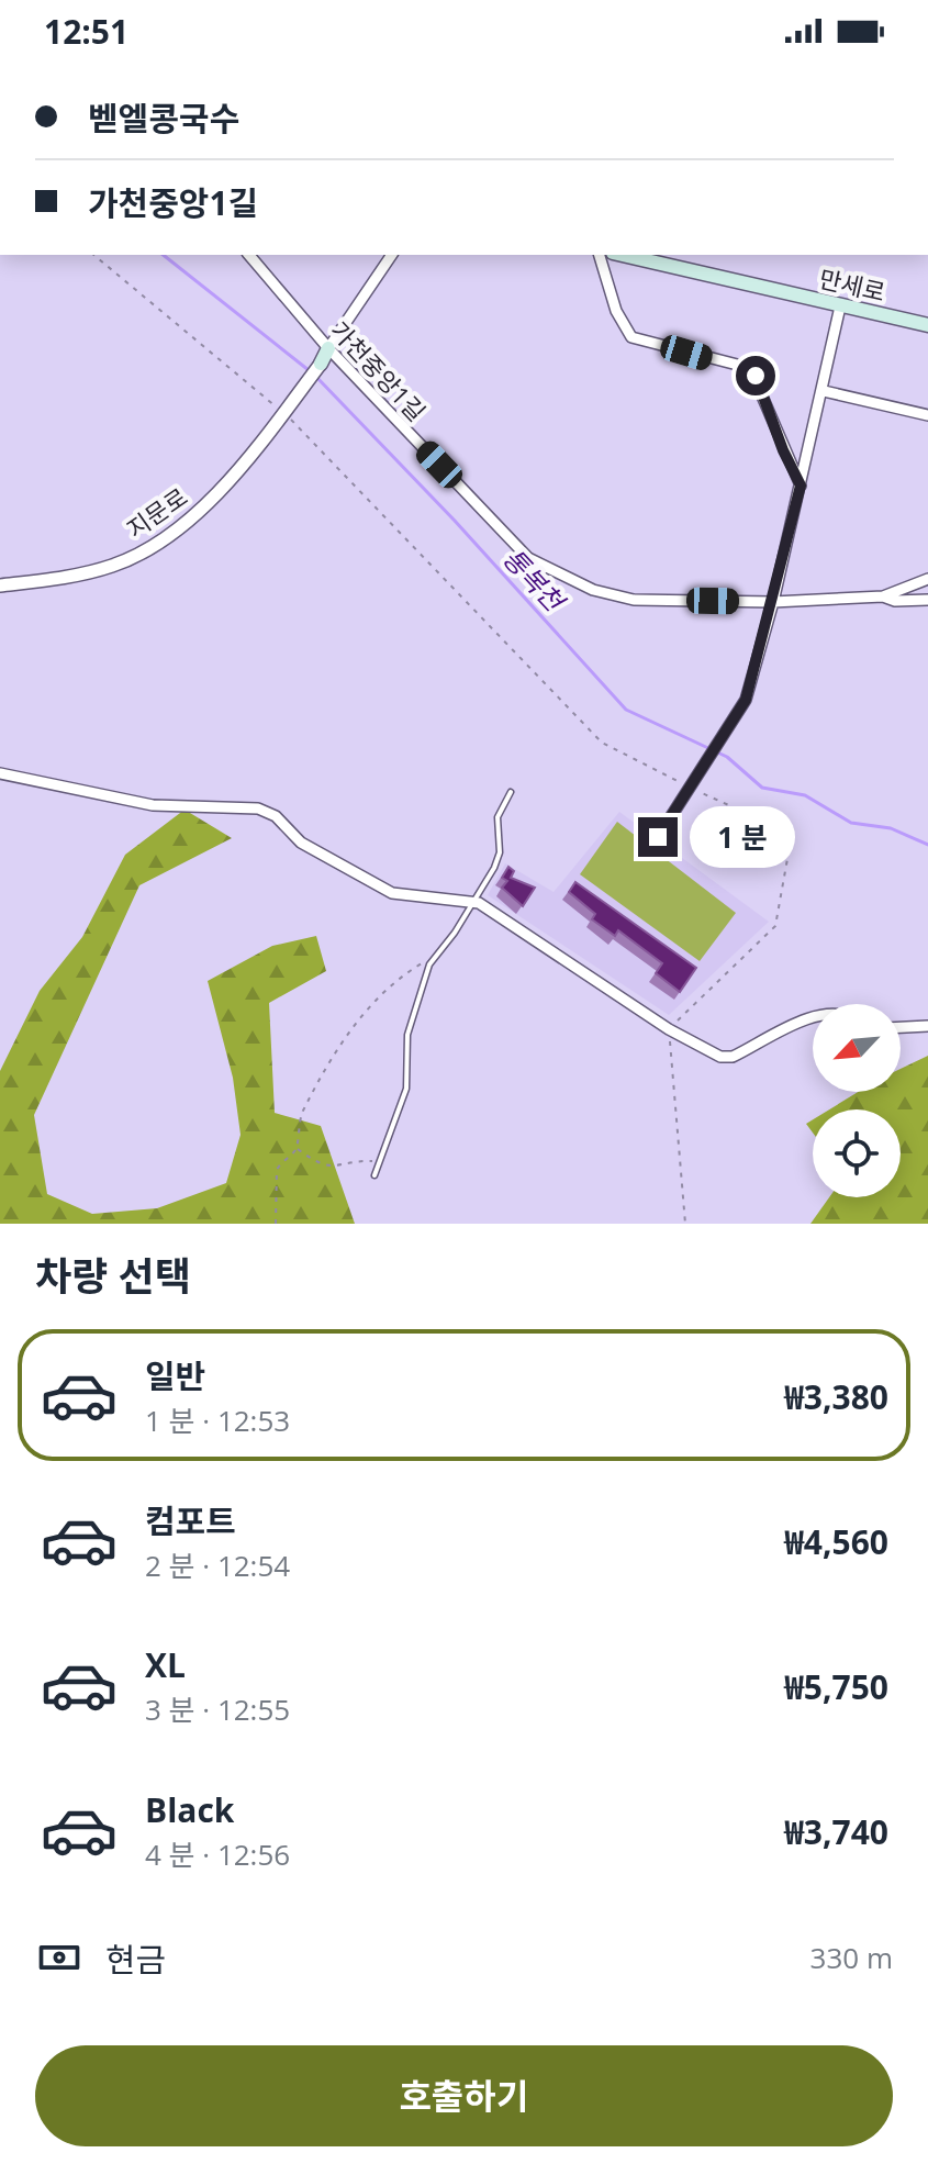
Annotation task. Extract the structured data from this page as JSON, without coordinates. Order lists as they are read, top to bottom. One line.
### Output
{"streets":{"main road":["만세로"],"street":["가천중앙1길","지문로"]},"water":["통복천"],"north":"bottom left","page":{"status":"12:51","banner":["벧엘콩국수","가천중앙1길"],"bubble":"1 분","heading":"차량 선택","list":[{"name":"일반","note":"1 분 · 12:53","value":"₩3,380"},{"name":"컴포트","note":"2 분 · 12:54","value":"₩4,560"},{"name":"XL","note":"3 분 · 12:55","value":"₩5,750"},{"name":"Black","note":"4 분 · 12:56","value":"₩3,740"}],"pay":["현금","330 m"],"buttons":"호출하기"}}
